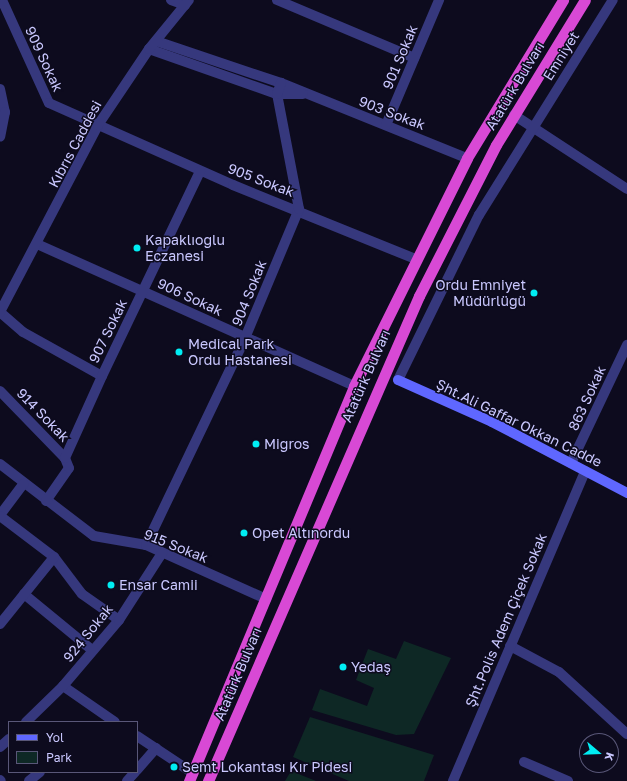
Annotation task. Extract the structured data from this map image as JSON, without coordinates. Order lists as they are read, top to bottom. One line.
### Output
{"streets":{"highway":["Atatürk Bulvarı"],"main road":["Şht.Ali Gaffar Okkan Cadde"],"street":["Emniyet","901 Sokak","909 Sokak","903 Sokak","Kıbrıs Caddesi","905 Sokak","904 Sokak","906 Sokak","907 Sokak","863 Sokak","914 Sokak","915 Sokak","Şht.Polis Adem Çiçek Sokak","924 Sokak"]},"crossings":[["Emniyet","Şht.Ali Gaffar Okkan Cadde"],["901 Sokak","903 Sokak"],["909 Sokak","Kıbrıs Caddesi"],["909 Sokak","905 Sokak"],["Atatürk Bulvarı","903 Sokak"],["Atatürk Bulvarı","905 Sokak"],["Atatürk Bulvarı","906 Sokak"],["Atatürk Bulvarı","915 Sokak"],["903 Sokak","Kıbrıs Caddesi"],["Kıbrıs Caddesi","905 Sokak"],["Kıbrıs Caddesi","906 Sokak"],["905 Sokak","904 Sokak"],["905 Sokak","907 Sokak"],["904 Sokak","906 Sokak"],["904 Sokak","915 Sokak"],["906 Sokak","907 Sokak"],["907 Sokak","914 Sokak"],["907 Sokak","915 Sokak"],["863 Sokak","Şht.Ali Gaffar Okkan Cadde"],["Şht.Ali Gaffar Okkan Cadde","Şht.Polis Adem Çiçek Sokak"],["915 Sokak","924 Sokak"]],"places":["Kapaklıoğlu Eczanesi","Ordu Emniyet Müdürlüğü","Medical Park Ordu Hastanesi","Migros","Opet Altınordu","Ensar Camii","Yedaş","Semt Lokantası Kır Pidesi"],"legend":["Yol","Park"],"north":"right"}
